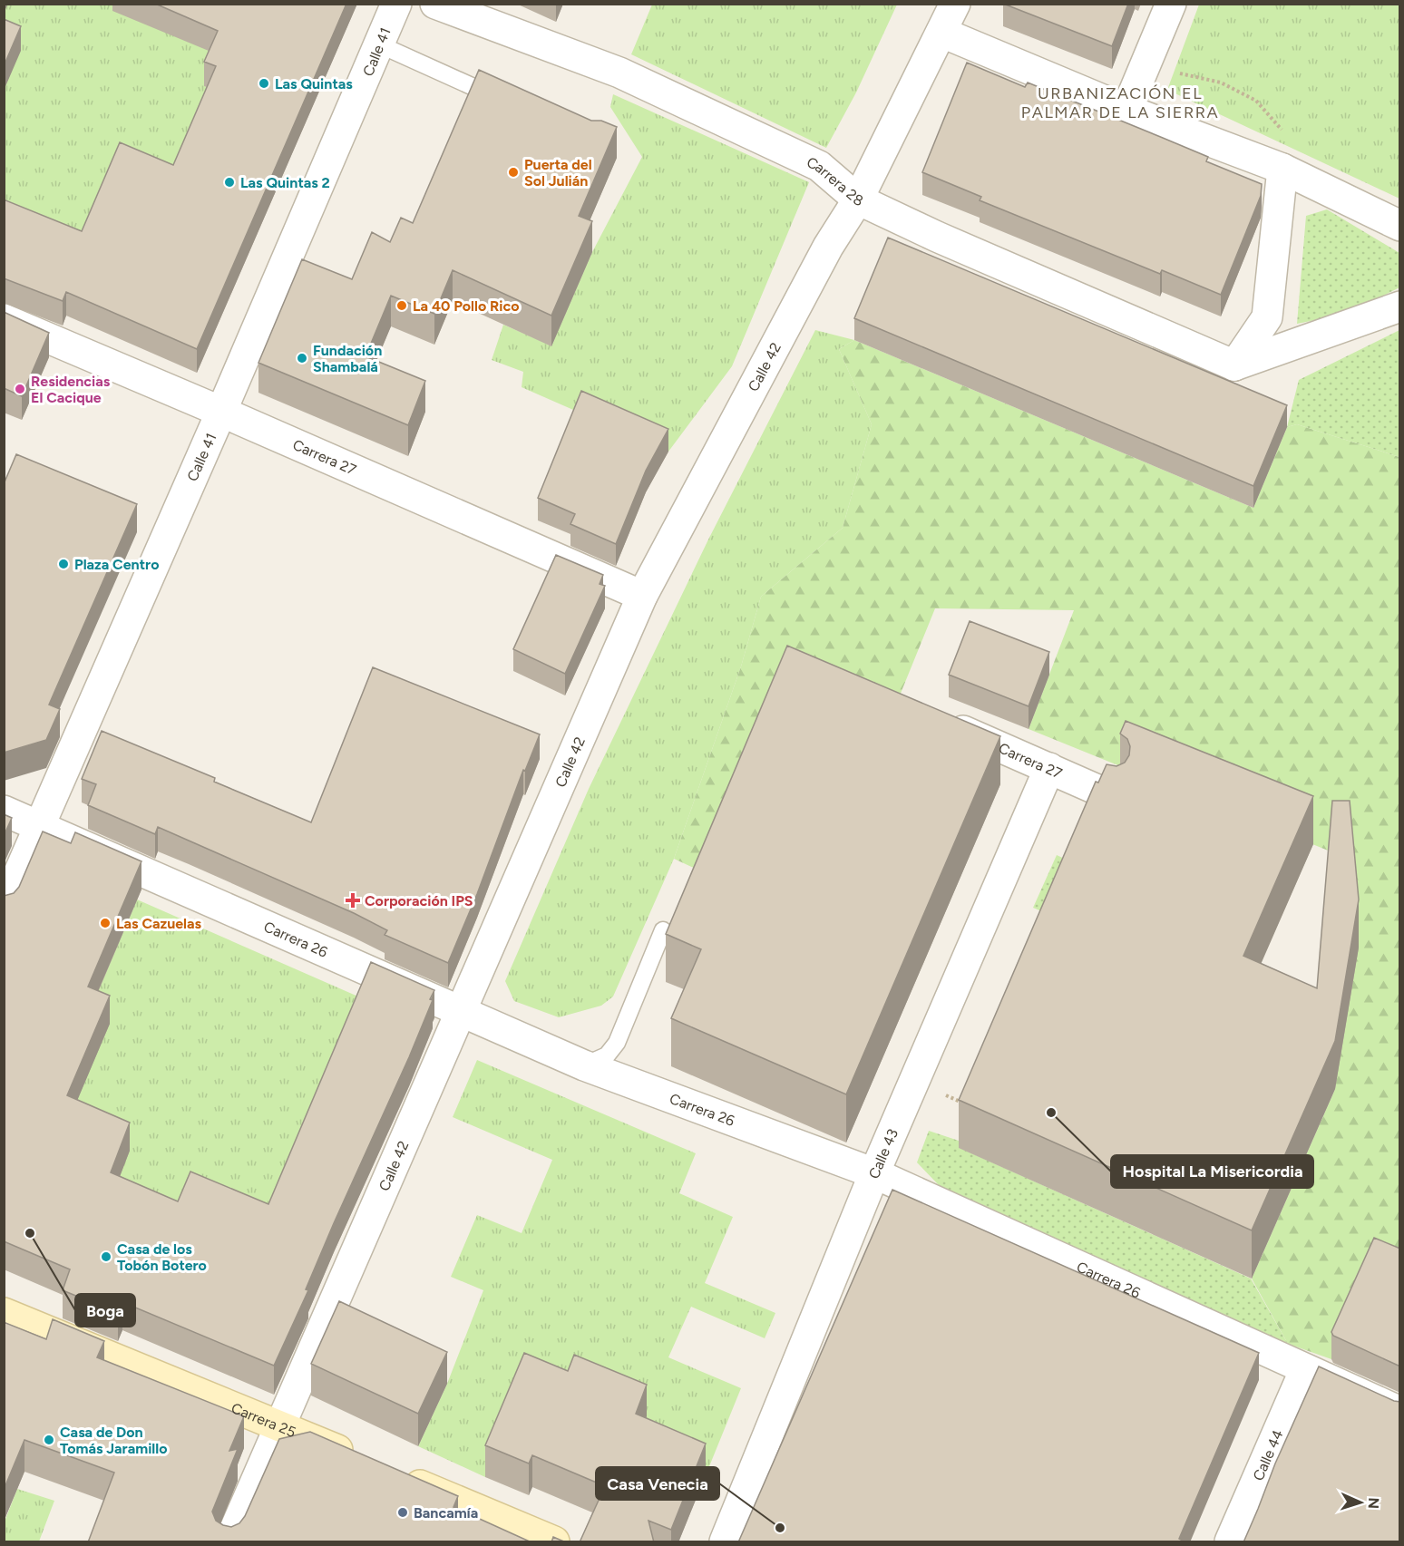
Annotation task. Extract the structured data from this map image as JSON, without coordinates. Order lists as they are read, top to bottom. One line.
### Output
{"streets":{"main road":["Carrera 25"],"street":["Calle 41","Carrera 28","Calle 42","Carrera 27","Carrera 26","Calle 43","Calle 44"]},"crossings":[["Calle 41","Carrera 27"],["Calle 41","Carrera 26"],["Carrera 28","Calle 42"],["Calle 42","Carrera 27"],["Calle 42","Carrera 26"],["Calle 42","Carrera 25"],["Carrera 27","Calle 43"],["Carrera 26","Calle 43"],["Carrera 26","Calle 44"]],"districts":["URBANIZACIÓN EL PALMAR DE LA SIERRA"],"places":{"other":["Las Quintas","Puerta del Sol Julián","Las Quintas 2","La 40 Pollo Rico","Fundación Shambalá","Residencias El Cacique","Plaza Centro","Las Cazuelas","Hospital La Misericordia","Boga","Casa de los Tobón Botero","Casa de Don Tomás Jaramillo","Bancamía","Casa Venecia"],"health":["Corporación IPS"]},"north":"right"}
